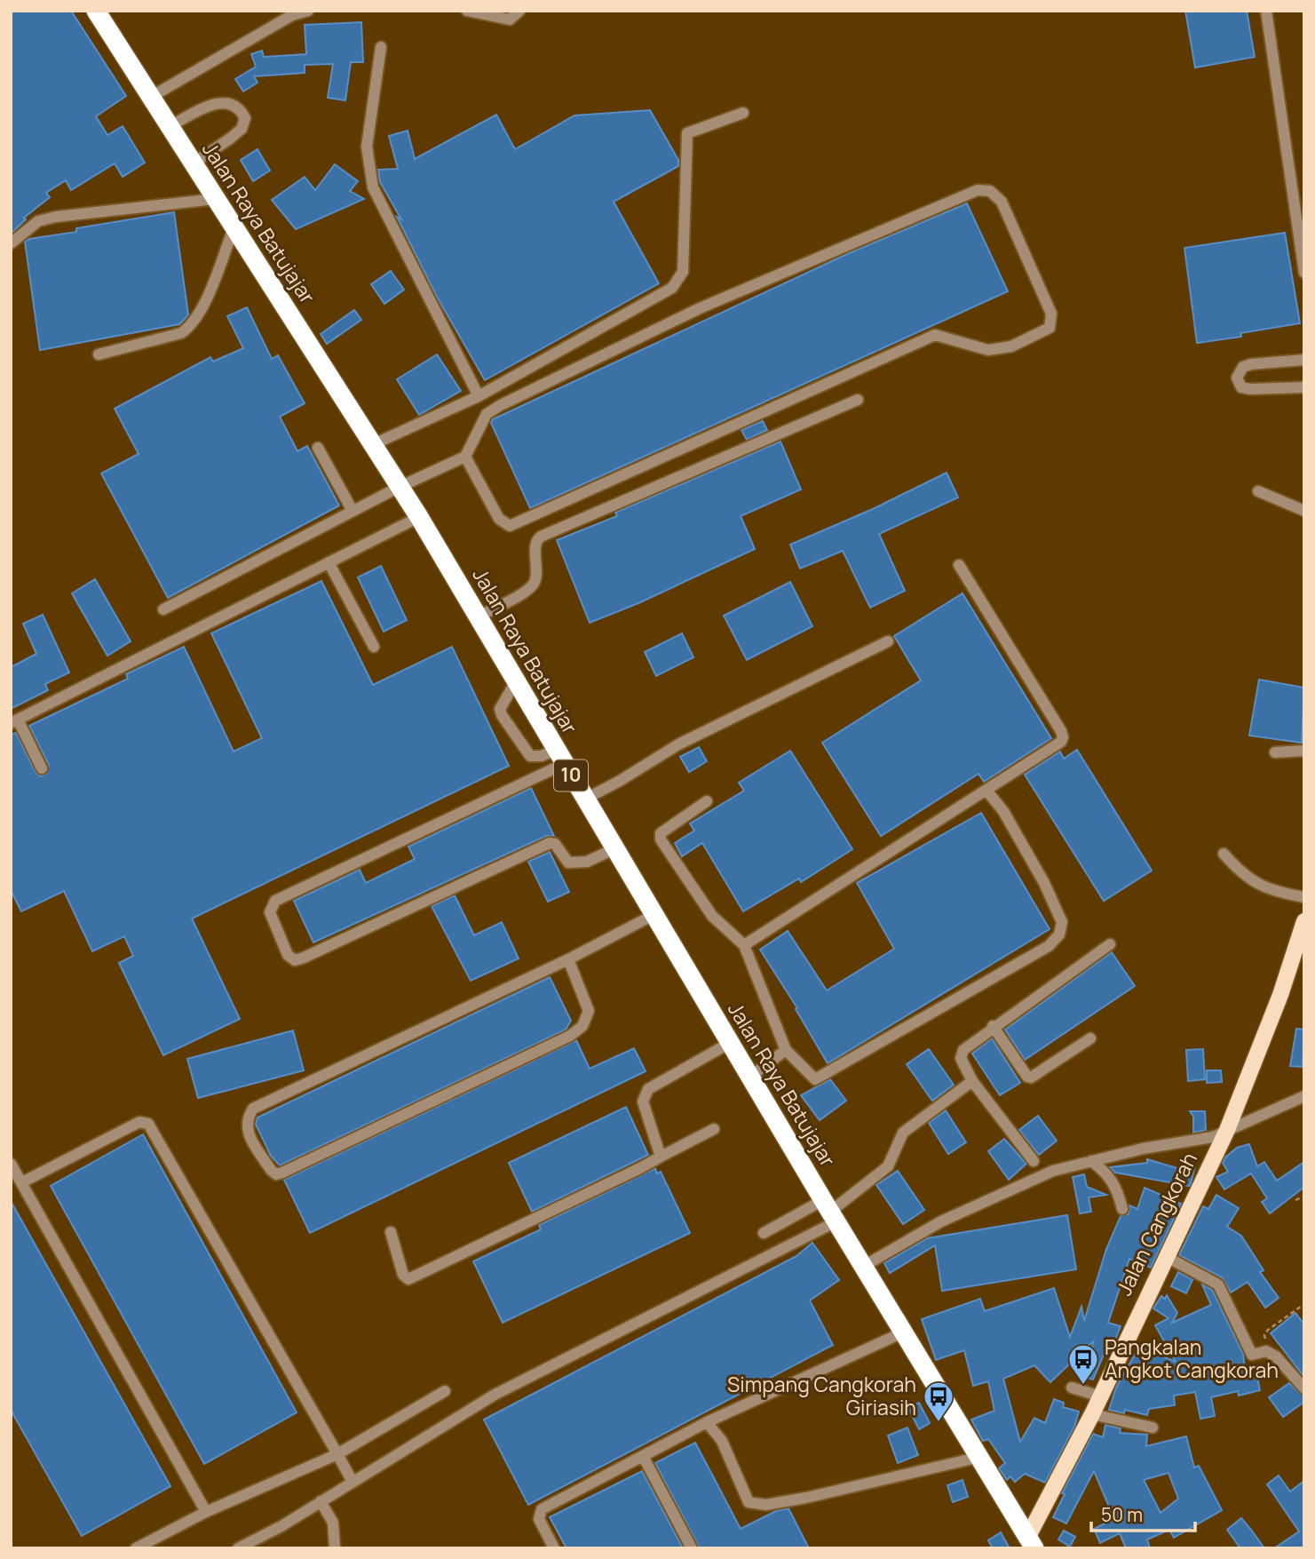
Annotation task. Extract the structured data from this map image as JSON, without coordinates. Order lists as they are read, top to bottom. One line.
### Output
{"streets":{"highway":["Jalan Raya Batujajar","10"],"main road":["Jalan Cangkorah"]},"crossings":[["Jalan Raya Batujajar","Jalan Cangkorah"]],"places":{"bus stop":["Pangkalan Angkot Cangkorah","Simpang Cangkorah Giriasih"]},"scale_bar":"50 m"}
